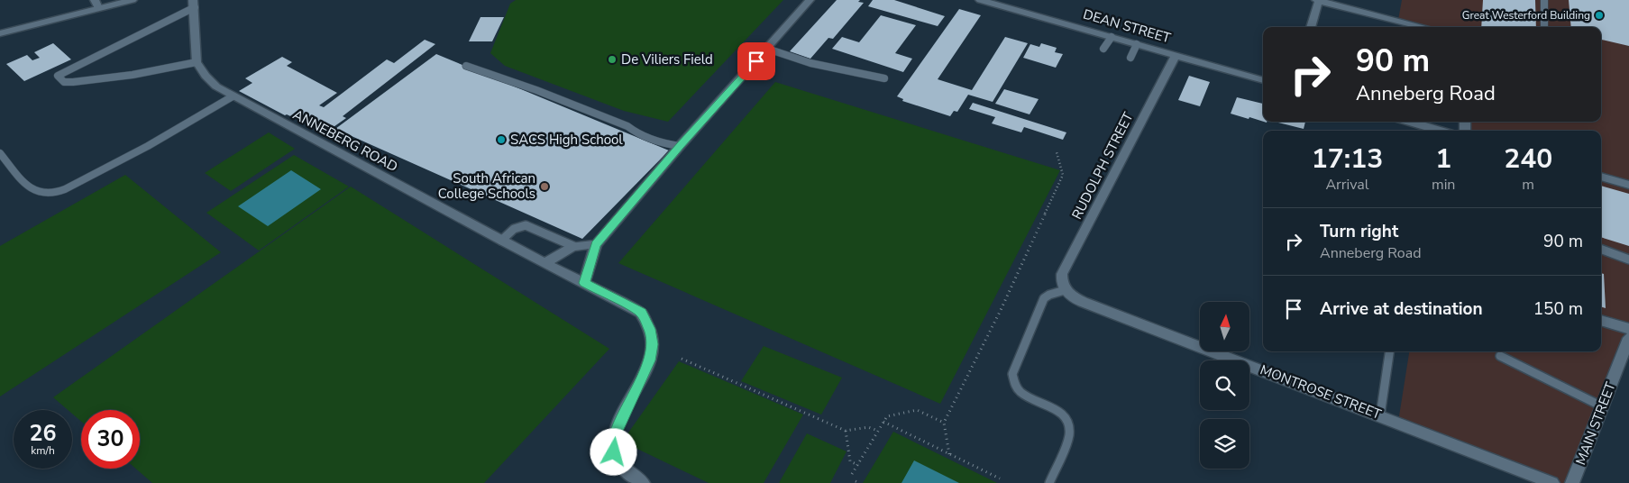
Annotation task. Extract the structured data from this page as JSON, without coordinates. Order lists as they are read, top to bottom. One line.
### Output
{"streets":{"street":["DEAN STREET","ANNEBERG ROAD","RUDOLPH STREET","MONTROSE STREET","MAIN STREET"]},"crossings":[["DEAN STREET","RUDOLPH STREET"],["RUDOLPH STREET","MONTROSE STREET"]],"places":["Great Westerford Building","De Viliers Field","SACS High School","South African College Schools"],"north":"top","page":{"turn":["90 m","Anneberg Road"],"eta":["17:13","Arrival","1","min","240","m"],"list":[{"name":"Turn right","note":"Anneberg Road","value":"90 m"},{"name":"Arrive at destination","value":"150 m"}],"speed":"26 km/h","limit":"30"}}
